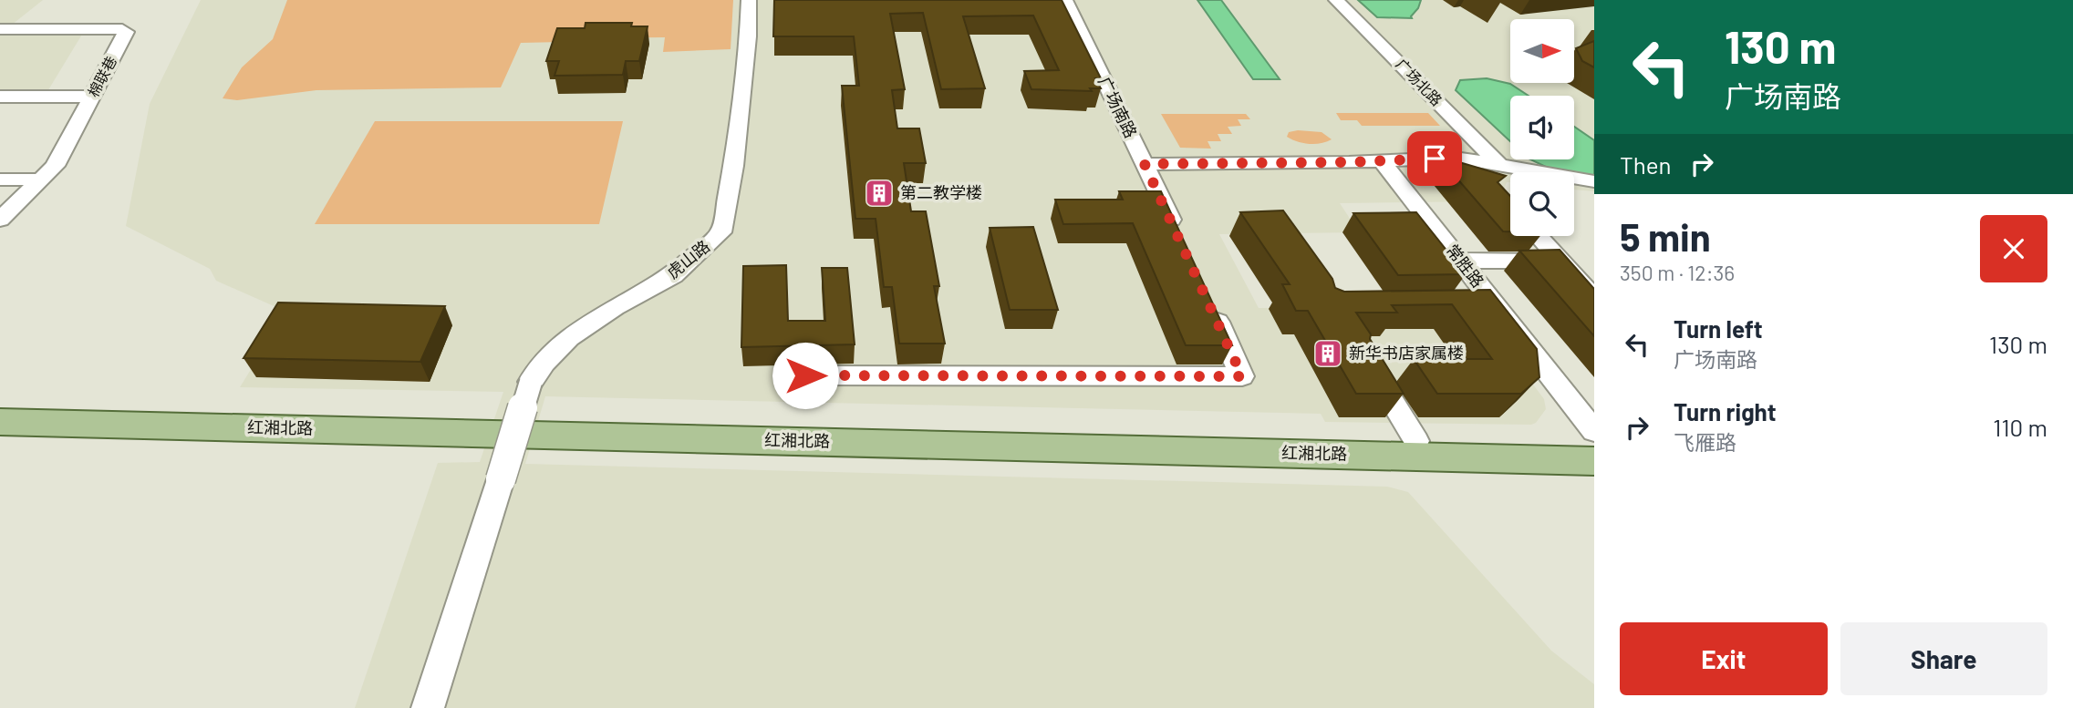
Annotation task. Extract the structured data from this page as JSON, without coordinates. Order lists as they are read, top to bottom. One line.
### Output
{"streets":{"main road":["红湘北路"],"street":["棉联巷","广场北路","广场南路","虎山路","常胜路"]},"places":{"building":["第二教学楼","新华书店家属楼"]},"north":"right","page":{"turn":["130 m","广场南路"],"then":"Then","heading":["5 min","350 m · 12:36"],"list":[{"name":"Turn left","note":"广场南路","value":"130 m"},{"name":"Turn right","note":"飞雁路","value":"110 m"}],"buttons":["Exit","Share"]}}
